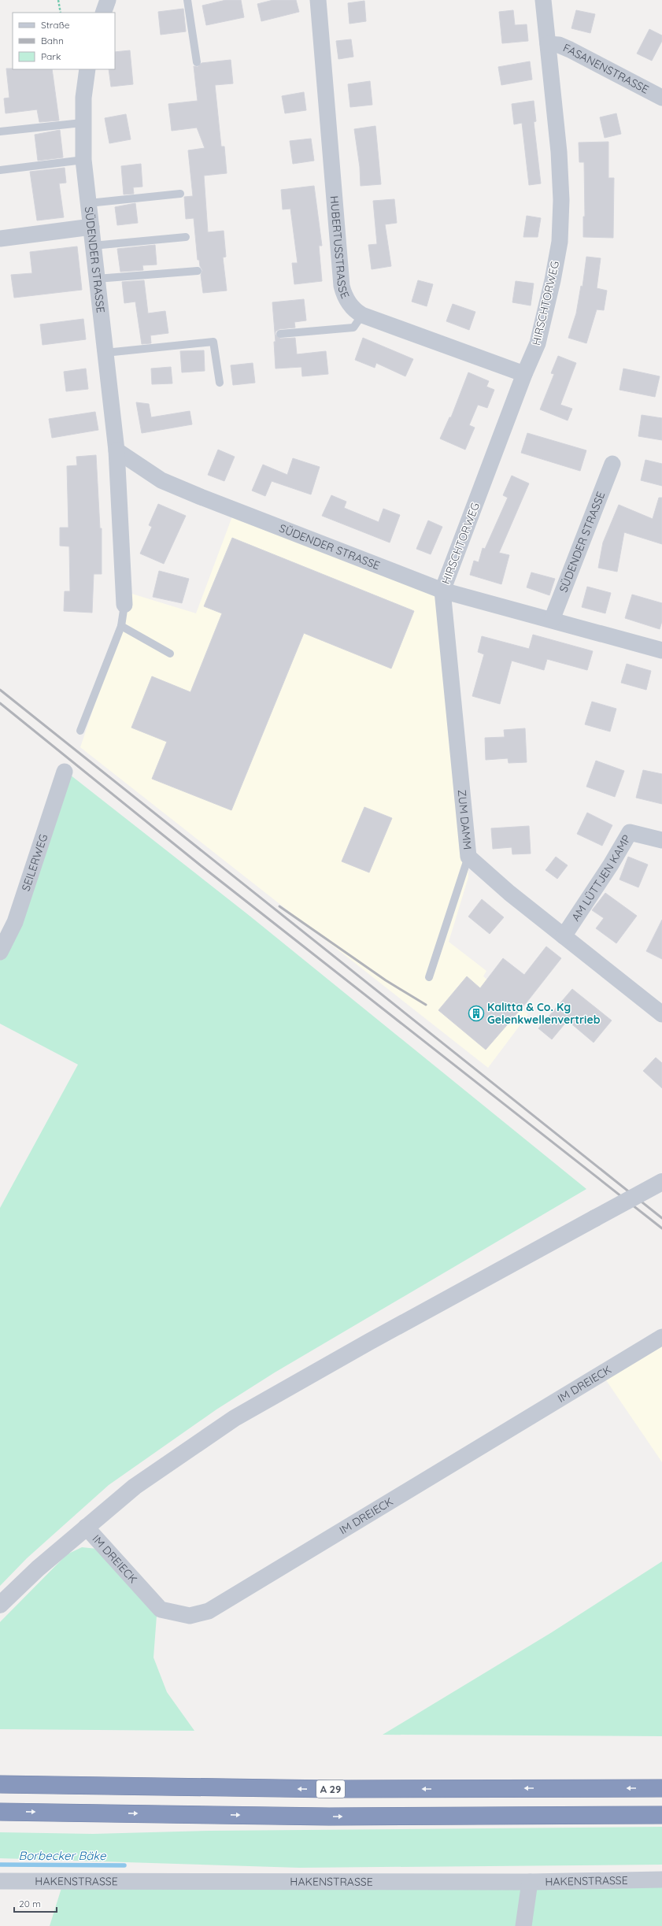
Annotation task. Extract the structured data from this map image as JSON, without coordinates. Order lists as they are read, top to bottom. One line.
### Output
{"streets":{"highway":["A 29"],"street":["FASANENSTRASSE","HUBERTUSSTRASSE","SÜDENDER STRASSE","HIRSCHTORWEG","ZUM DAMM","SEILERWEG","AM LÜTTJEN KAMP","IM DREIECK","HAKENSTRASSE"]},"crossings":[["FASANENSTRASSE","HIRSCHTORWEG"],["HUBERTUSSTRASSE","HIRSCHTORWEG"],["SÜDENDER STRASSE","HIRSCHTORWEG"],["SÜDENDER STRASSE","ZUM DAMM"],["HIRSCHTORWEG","ZUM DAMM"],["ZUM DAMM","AM LÜTTJEN KAMP"]],"water":["Borbecker Bäke"],"places":{"building":["Kalitta & Co. Kg Gelenkwellenvertrieb"]},"legend":["Straße","Bahn","Park"],"scale_bar":"20 m"}
